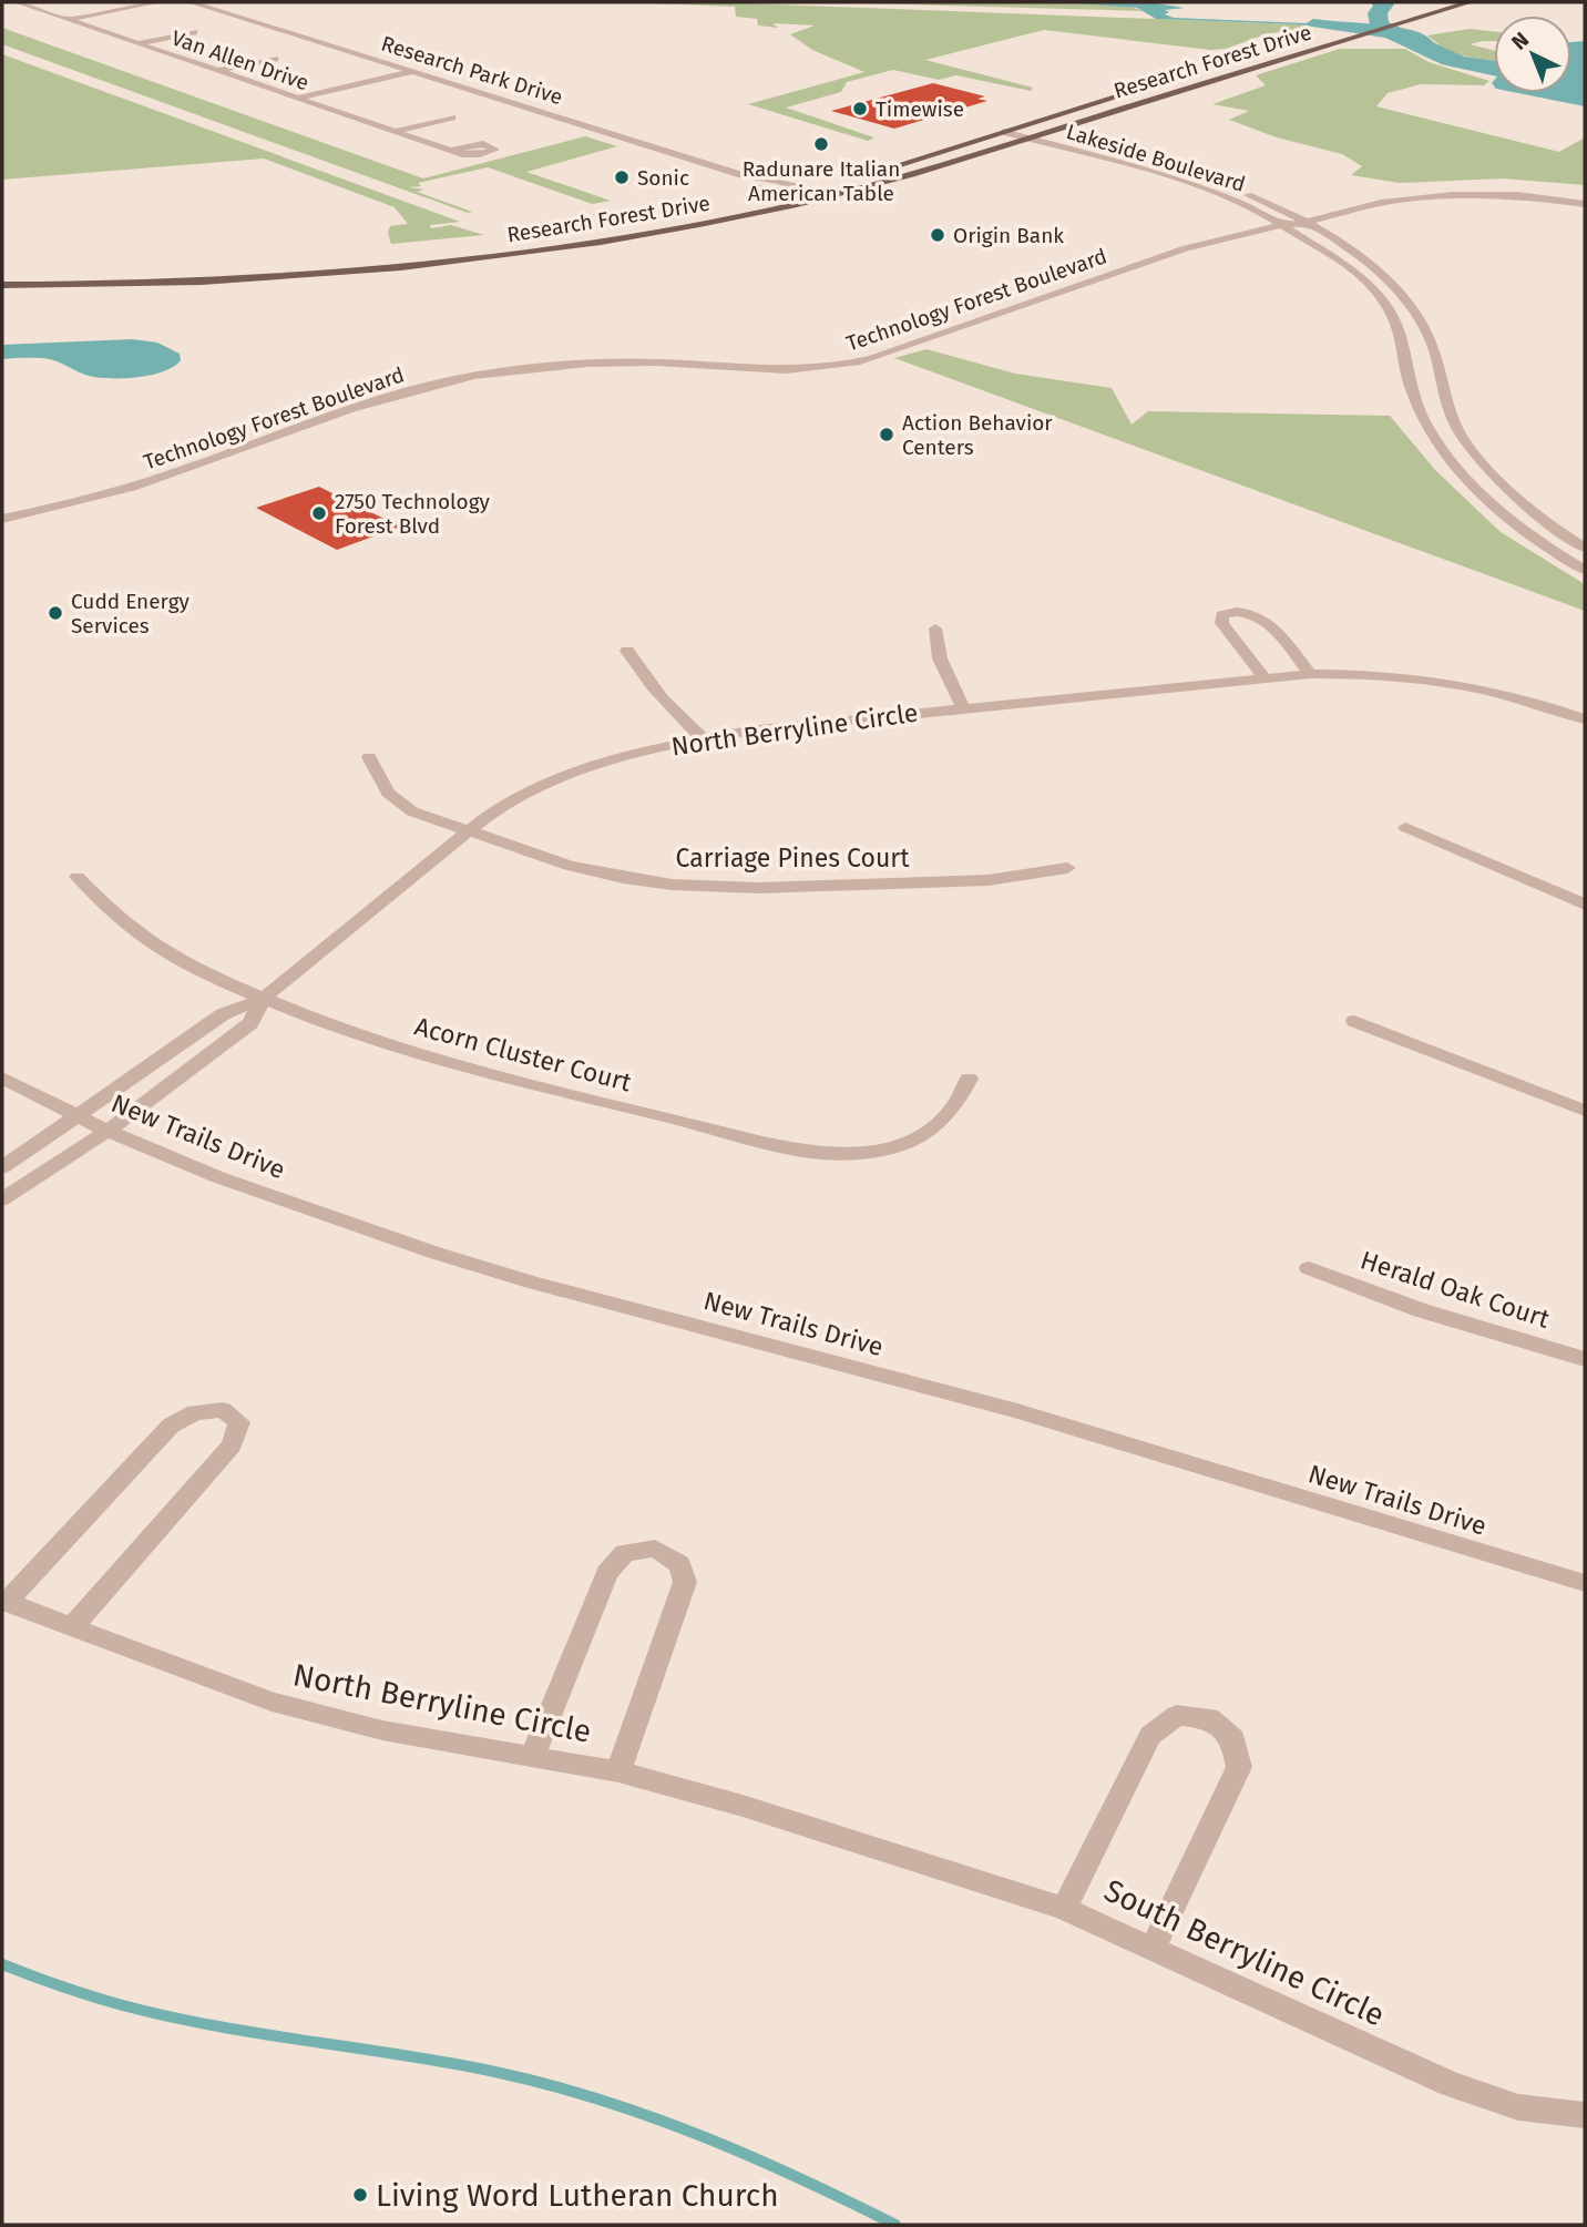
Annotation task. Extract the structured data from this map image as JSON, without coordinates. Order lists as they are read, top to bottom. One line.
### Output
{"streets":{"main road":["Research Forest Drive"],"street":["Van Allen Drive","Research Park Drive","Lakeside Boulevard","Technology Forest Boulevard","North Berryline Circle","Carriage Pines Court","Acorn Cluster Court","New Trails Drive","Herald Oak Court","South Berryline Circle"]},"crossings":[["Research Forest Drive","Research Park Drive"],["Research Forest Drive","Lakeside Boulevard"],["Lakeside Boulevard","Technology Forest Boulevard"],["North Berryline Circle","Carriage Pines Court"],["North Berryline Circle","Acorn Cluster Court"],["North Berryline Circle","New Trails Drive"],["North Berryline Circle","South Berryline Circle"]],"places":["Timewise","Radunare Italian American Table","Sonic","Origin Bank","Action Behavior Centers","2750 Technology Forest Blvd","Cudd Energy Services","Living Word Lutheran Church"],"north":"top left"}
